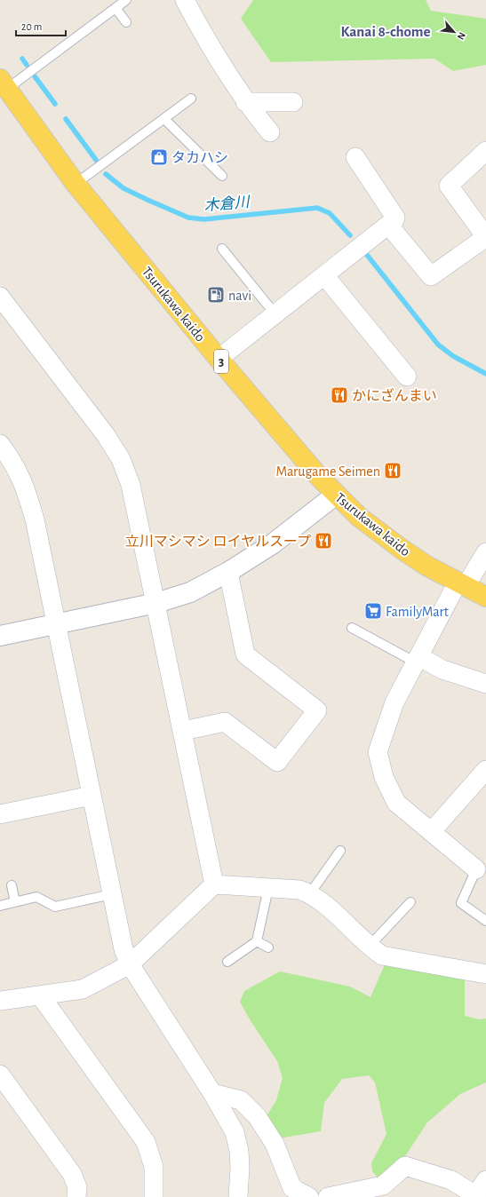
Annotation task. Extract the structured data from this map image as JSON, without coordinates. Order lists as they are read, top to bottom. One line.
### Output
{"streets":{"main road":["Tsurukawa kaido","3"]},"districts":["Kanai 8-chome"],"water":["木倉川"],"places":{"shop":["タカハシ"],"fuel station":["navi"],"restaurant":["かにざんまい","Marugame Seimen","立川マシマシ ロイヤルスープ"],"supermarket":["FamilyMart"]},"scale_bar":"20 m","north":"bottom right"}
